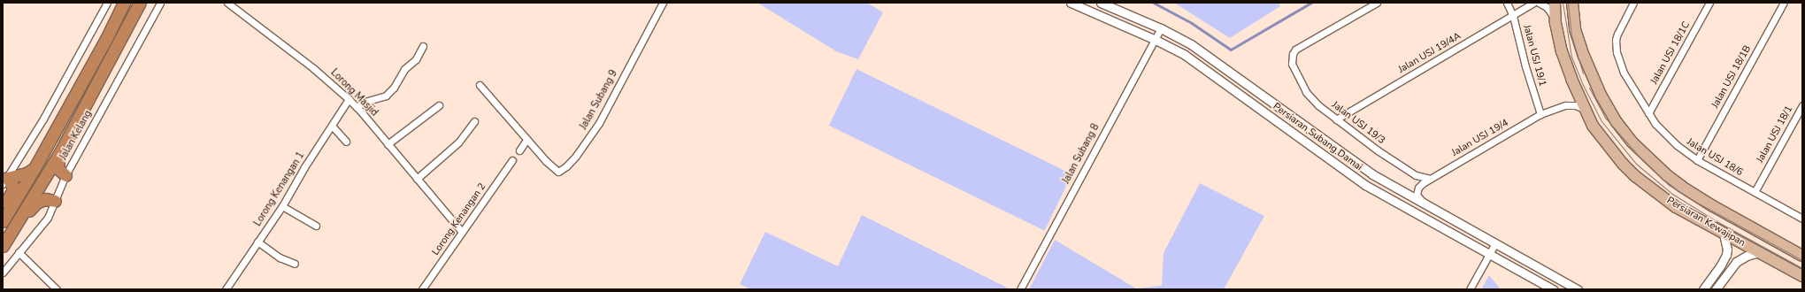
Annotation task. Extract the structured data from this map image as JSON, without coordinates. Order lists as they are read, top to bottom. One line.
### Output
{"streets":{"main road":["Persiaran Kewajipan"],"street":["Jalan USJ 19/4A","Jalan USJ 18/1C","Jalan USJ 19/1","Jalan USJ 18/1B","Lorong Masjid","Jalan Subang 9","Jalan USJ 19/3","Jalan USJ 18/1","Jalan Kelang","Persiaran Subang Damai","Jalan USJ 19/4","Jalan Subang 8","Jalan USJ 18/6","Lorong Kenangan 1","Lorong Kenangan 2"]},"crossings":[["Jalan USJ 19/4A","Jalan USJ 19/1"],["Jalan USJ 19/4A","Jalan USJ 19/3"],["Jalan USJ 18/1C","Jalan USJ 18/6"],["Jalan USJ 19/1","Jalan USJ 19/4"],["Jalan USJ 18/1B","Jalan USJ 18/6"],["Lorong Masjid","Lorong Kenangan 1"],["Lorong Masjid","Lorong Kenangan 2"],["Jalan USJ 19/3","Jalan USJ 19/4"],["Jalan USJ 18/1","Jalan USJ 18/6"],["Persiaran Subang Damai","Jalan USJ 19/4"],["Persiaran Subang Damai","Jalan Subang 8"],["Jalan USJ 19/4","Persiaran Kewajipan"]]}
